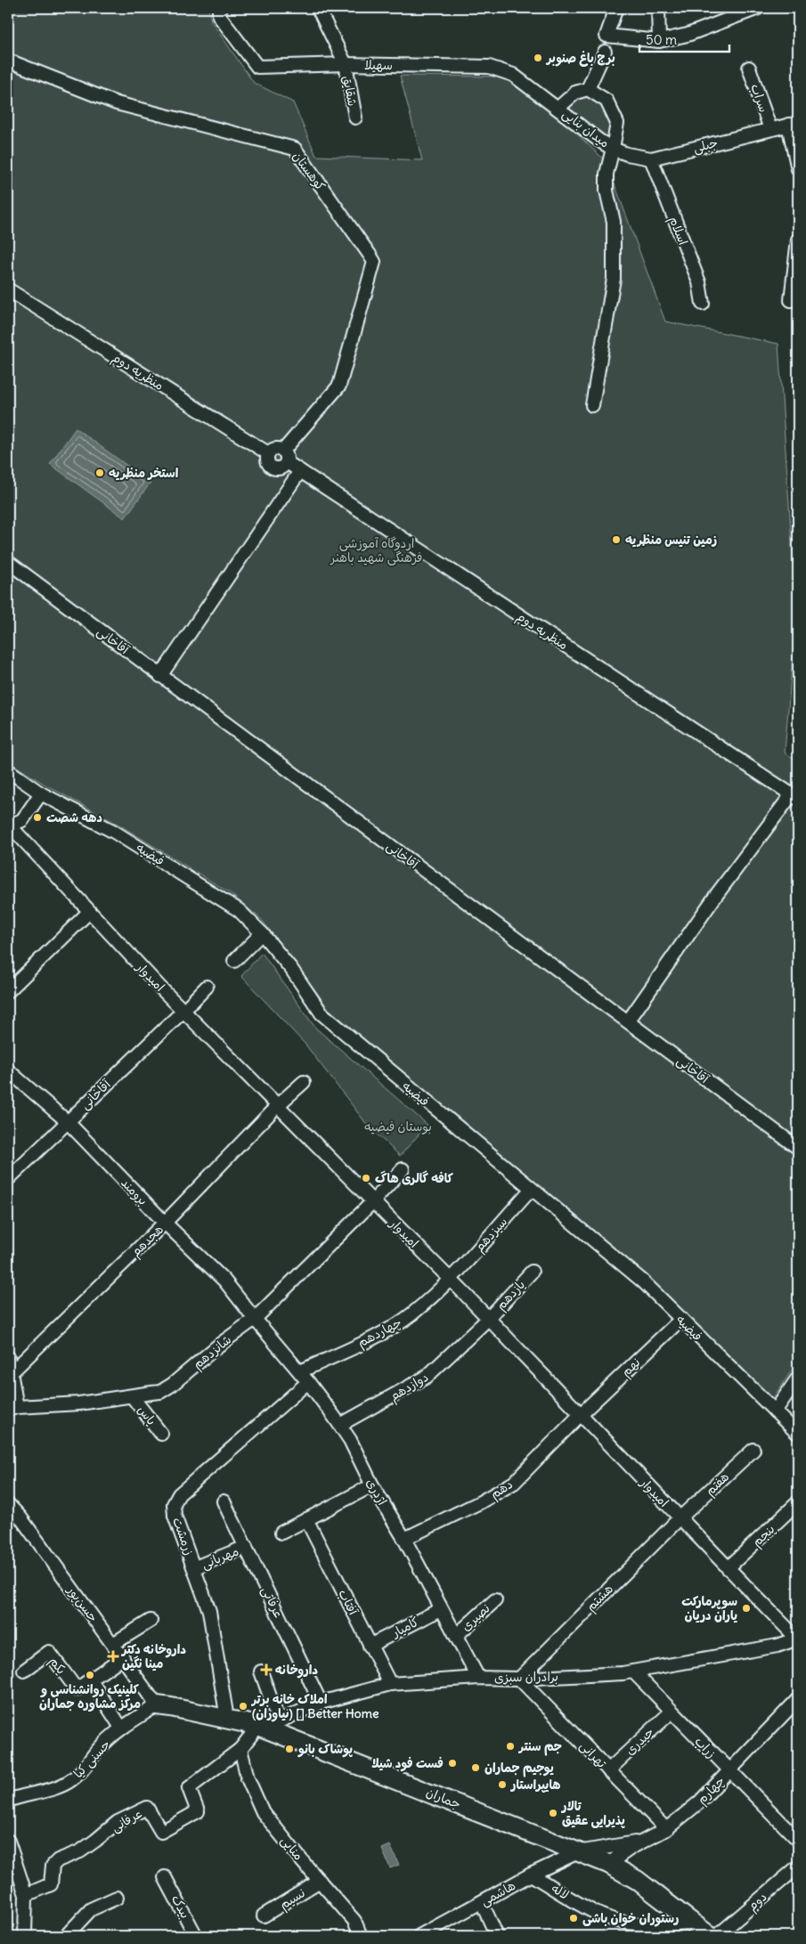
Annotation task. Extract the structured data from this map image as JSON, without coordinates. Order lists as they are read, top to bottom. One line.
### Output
{"streets":{"main road":["جماران"],"street":["سهیلا","شقایق","سراب","میدان بنایی","جبلی","کوهستان","اسلام","منظریه دوم","آقاخانی","فیضیه","امیدوار","برومند","سیزدهم","هجدهم","یازدهم","چهاردهم","شانزدهم","نهم","دوازدهم","یاس","هفتم","دهم","اژدری","پنجم","زرمشت","مهربانی","هشتم","عرفاتی","آفتاب","حسن‌پور","نصیری","کامیار","یکم","برادران سبزی","حیدری","زراب","تهرانی","حسنی کیا","چهارم","عرفانی","منایی","لاله","هاشمی","نسیم","دوم","بیدک"]},"crossings":[["سهیلا","شقایق"],["سهیلا","میدان بنایی"],["سراب","جبلی"],["میدان بنایی","جبلی"],["جبلی","اسلام"],["کوهستان","منظریه دوم"],["آقاخانی","امیدوار"],["آقاخانی","برومند"],["فیضیه","سیزدهم"],["فیضیه","نهم"],["امیدوار","سیزدهم"],["امیدوار","هجدهم"],["امیدوار","یازدهم"],["امیدوار","چهاردهم"],["امیدوار","شانزدهم"],["امیدوار","نهم"],["امیدوار","دوازدهم"],["امیدوار","هفتم"],["امیدوار","دهم"],["امیدوار","پنجم"],["امیدوار","هشتم"],["امیدوار","برادران سبزی"],["برومند","هجدهم"],["برومند","شانزدهم"],["برومند","اژدری"],["سیزدهم","چهاردهم"],["یازدهم","دوازدهم"],["چهاردهم","اژدری"],["چهاردهم","زرمشت"],["شانزدهم","یاس"],["شانزدهم","اژدری"],["نهم","دهم"],["دوازدهم","اژدری"],["هفتم","هشتم"],["دهم","اژدری"],["اژدری","زرمشت"],["اژدری","نصیری"],["اژدری","کامیار"],["اژدری","برادران سبزی"],["زرمشت","مهربانی"],["زرمشت","جماران"],["مهربانی","عرفاتی"],["هشتم","برادران سبزی"],["هشتم","تهرانی"],["عرفاتی","برادران سبزی"],["آفتاب","کامیار"],["آفتاب","برادران سبزی"],["حسن‌پور","یکم"],["حسن‌پور","حسنی کیا"],["حسن‌پور","جماران"],["برادران سبزی","زراب"],["برادران سبزی","تهرانی"],["برادران سبزی","جماران"],["برادران سبزی","عرفانی"],["حیدری","زراب"],["حیدری","تهرانی"],["زراب","چهارم"],["تهرانی","چهارم"],["حسنی کیا","جماران"],["چهارم","جماران"],["چهارم","هاشمی"],["جماران","عرفانی"],["جماران","لاله"],["جماران","هاشمی"],["عرفانی","منایی"],["منایی","نسیم"],["لاله","هاشمی"]],"parks":["اردوگاه آموزشی فرهنگی شهید باهنر","بوستان فیضیه"],"places":{"other":["برج باغ صنوبر","استخر منظریه","زمین تنیس منظریه","دهه شصت","کافه گالری هاگ","سوپرمارکت یاران دریان","کلینیک روانشناسی و مرکز مشاوره جماران","املاک خانه برتر (نیاوران) [] Better Home","جم سنتر","پوشاک بانو","فست فود شیلا","یوجیم جماران","هایپراستار","تالار پذیرایی عقیق","رستوران خوان باشی"],"health":["داروخانه دکتر مینا نگین","داروخانه"]},"scale_bar":"50 m"}
